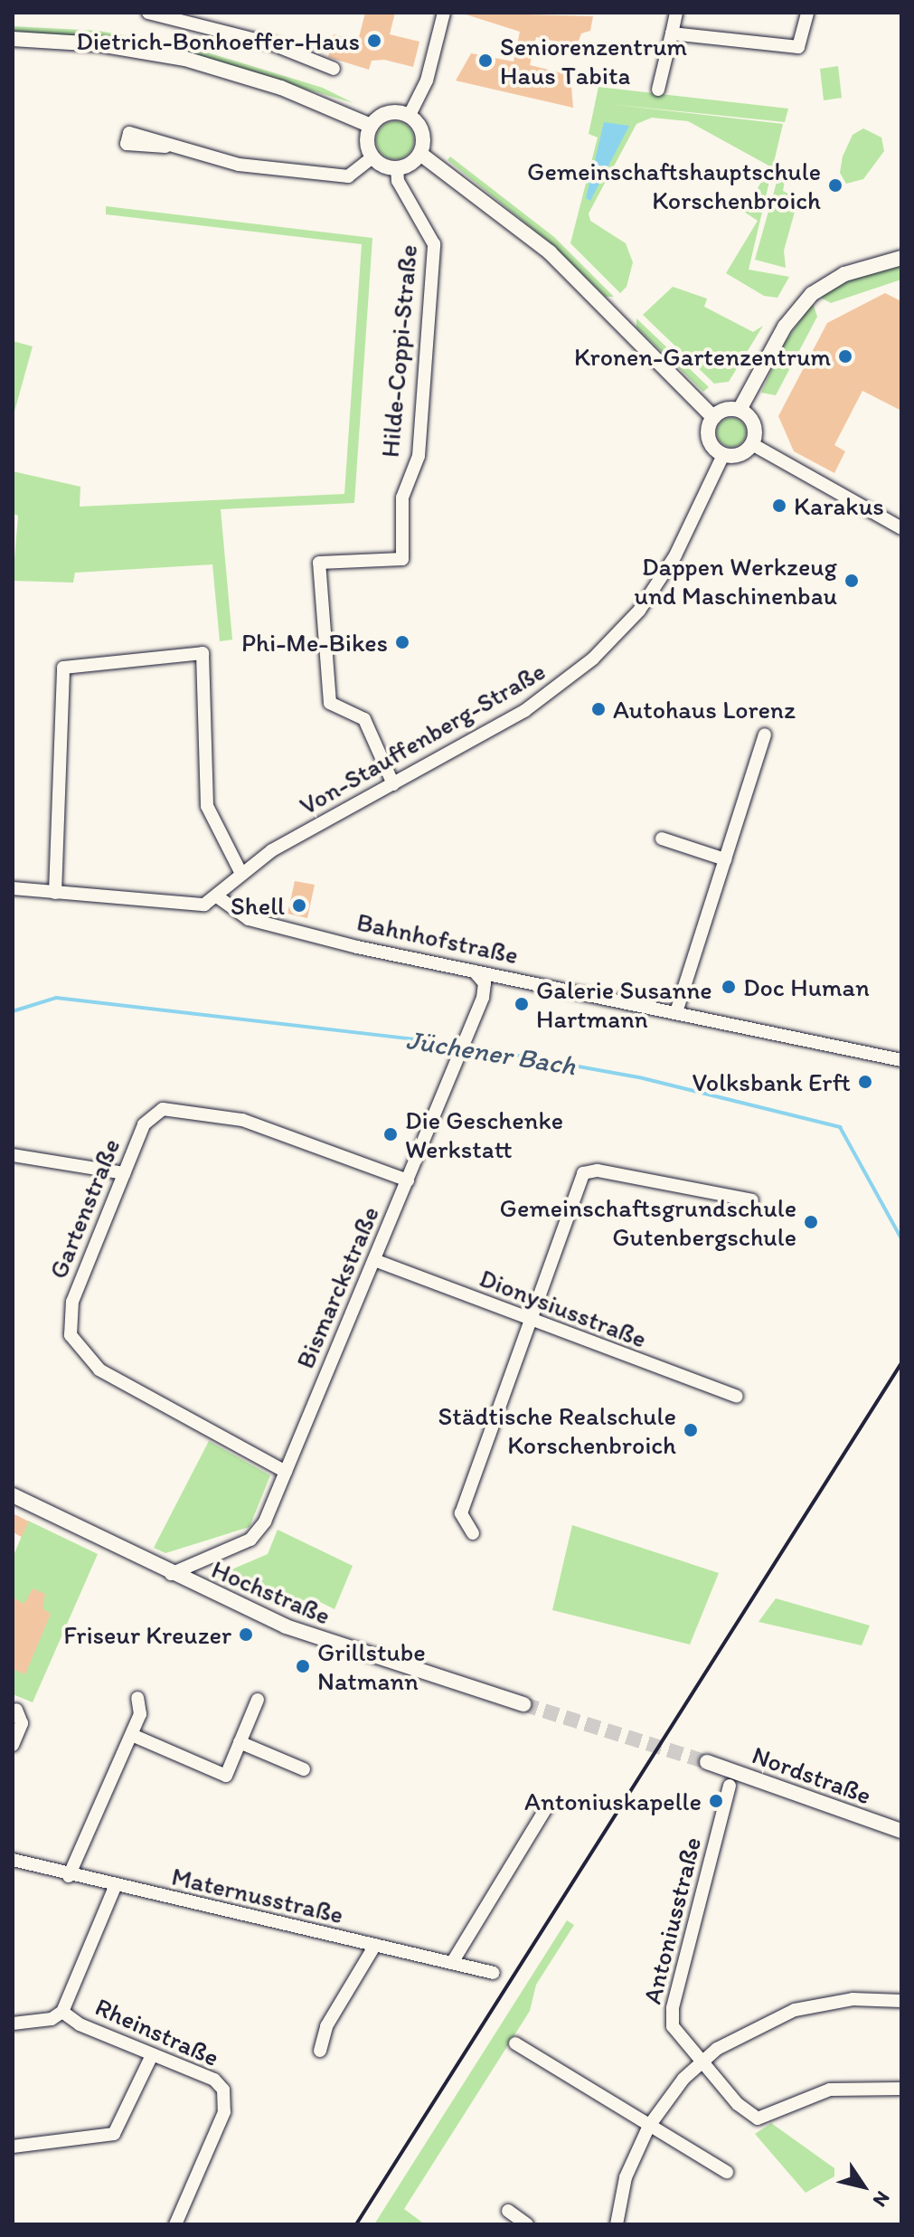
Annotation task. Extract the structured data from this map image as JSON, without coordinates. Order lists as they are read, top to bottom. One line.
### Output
{"streets":{"street":["Hilde-Coppi-Straße","Von-Stauffenberg-Straße","Bahnhofstraße","Gartenstraße","Bismarckstraße","Dionysiusstraße","Hochstraße","Nordstraße","Maternusstraße","Antoniusstraße","Rheinstraße"]},"crossings":[["Hilde-Coppi-Straße","Von-Stauffenberg-Straße"],["Von-Stauffenberg-Straße","Bahnhofstraße"],["Bahnhofstraße","Bismarckstraße"],["Gartenstraße","Bismarckstraße"],["Bismarckstraße","Dionysiusstraße"],["Bismarckstraße","Hochstraße"],["Maternusstraße","Rheinstraße"]],"water":["Jüchener Bach"],"places":["Dietrich-Bonhoeffer-Haus","Seniorenzentrum Haus Tabita","Gemeinschaftshauptschule Korschenbroich","Kronen-Gartenzentrum","Karakus","Dappen Werkzeug und Maschinenbau","Phi-Me-Bikes","Autohaus Lorenz","Shell","Doc Human","Galerie Susanne Hartmann","Volksbank Erft","Die Geschenke Werkstatt","Gemeinschaftsgrundschule Gutenbergschule","Städtische Realschule Korschenbroich","Friseur Kreuzer","Grillstube Natmann","Antoniuskapelle"],"north":"bottom right"}
